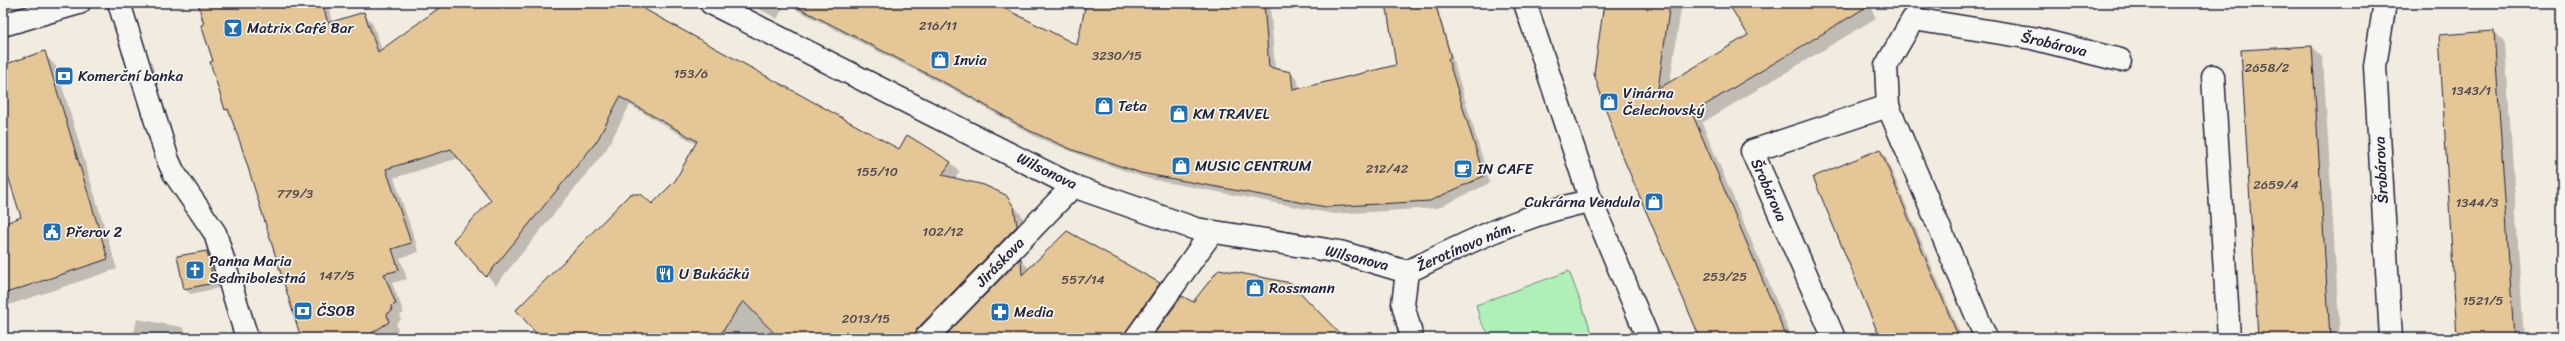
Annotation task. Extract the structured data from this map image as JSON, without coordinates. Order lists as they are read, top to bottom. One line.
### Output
{"streets":{"street":["Šrobárova","Wilsonova","Žerotínovo nám.","Jiráskova"]},"crossings":[["Wilsonova","Žerotínovo nám."],["Wilsonova","Jiráskova"]],"places":{"bar":["Matrix Café Bar"],"shop":["Invia","Vinárna Čelechovský","Teta","KM TRAVEL","MUSIC CENTRUM","Cukrárna Vendula","Rossmann"],"bank":["Komerční banka","ČSOB"],"cafe":["IN CAFE"],"public building":["Přerov 2"],"church":["Panna Maria Sedmibolestná"],"restaurant":["U Bukáčků"],"pharmacy":["Media"]},"house_numbers":["216/11","3230/15","2658/2","153/6","1343/1","212/42","155/10","2659/4","779/3","1344/3","102/12","147/5","253/25","557/14","1521/5","2013/15"]}
